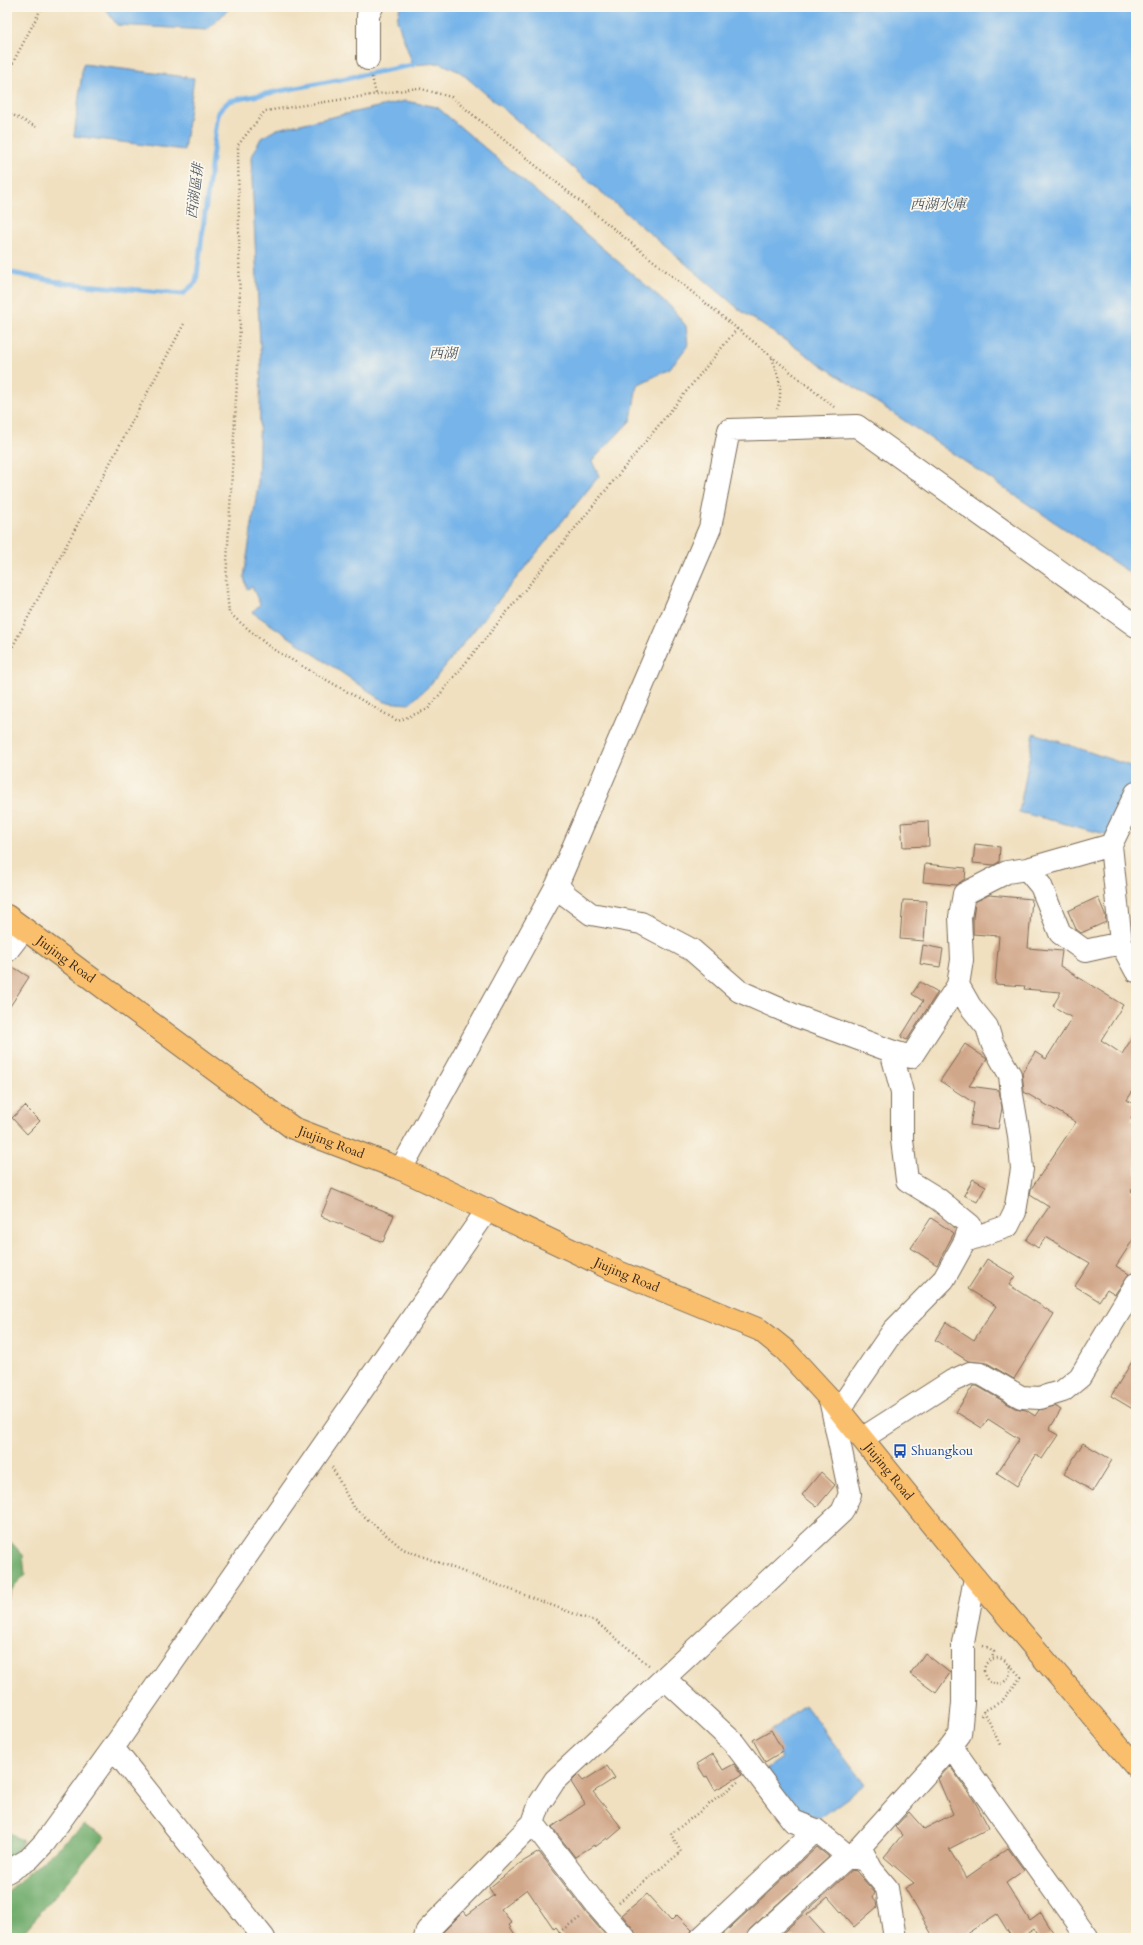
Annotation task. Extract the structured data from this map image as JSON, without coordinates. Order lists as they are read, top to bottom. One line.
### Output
{"streets":{"main road":["Jiujing Road"]},"water":["西湖區排","西湖水庫","西湖"],"places":{"bus stop":["Shuangkou"]}}
